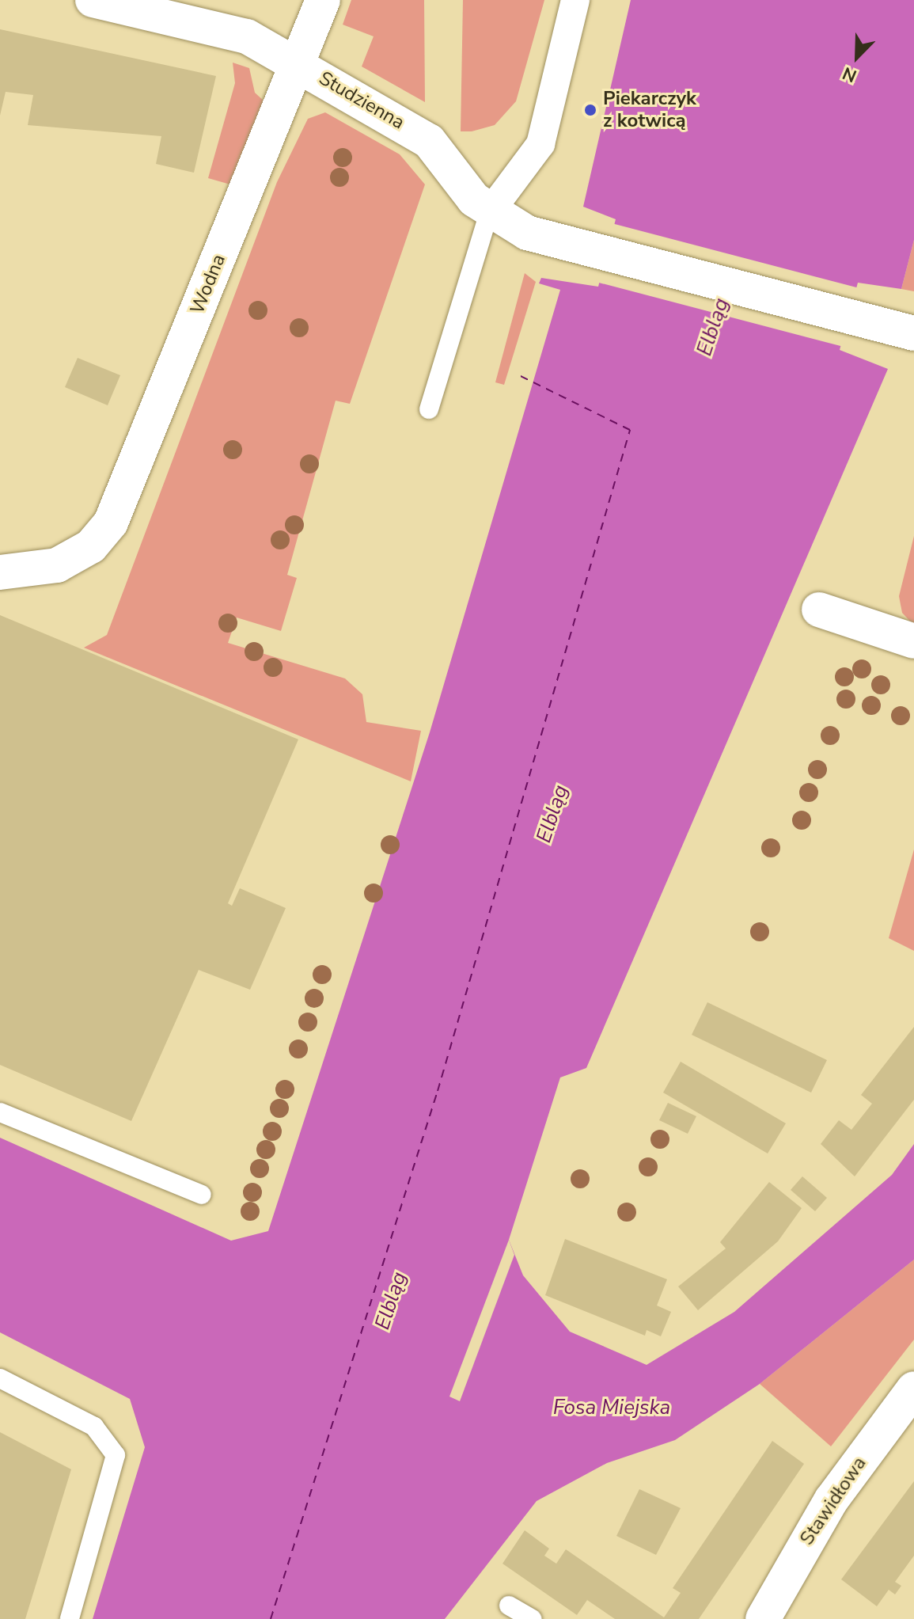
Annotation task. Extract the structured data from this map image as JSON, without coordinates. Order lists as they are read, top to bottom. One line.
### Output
{"streets":{"street":["Studzienna","Wodna","Stawidłowa"]},"crossings":[["Studzienna","Wodna"]],"water":["Elbląg","Fosa Miejska"],"places":["Piekarczyk z kotwicą"],"north":"bottom left"}
